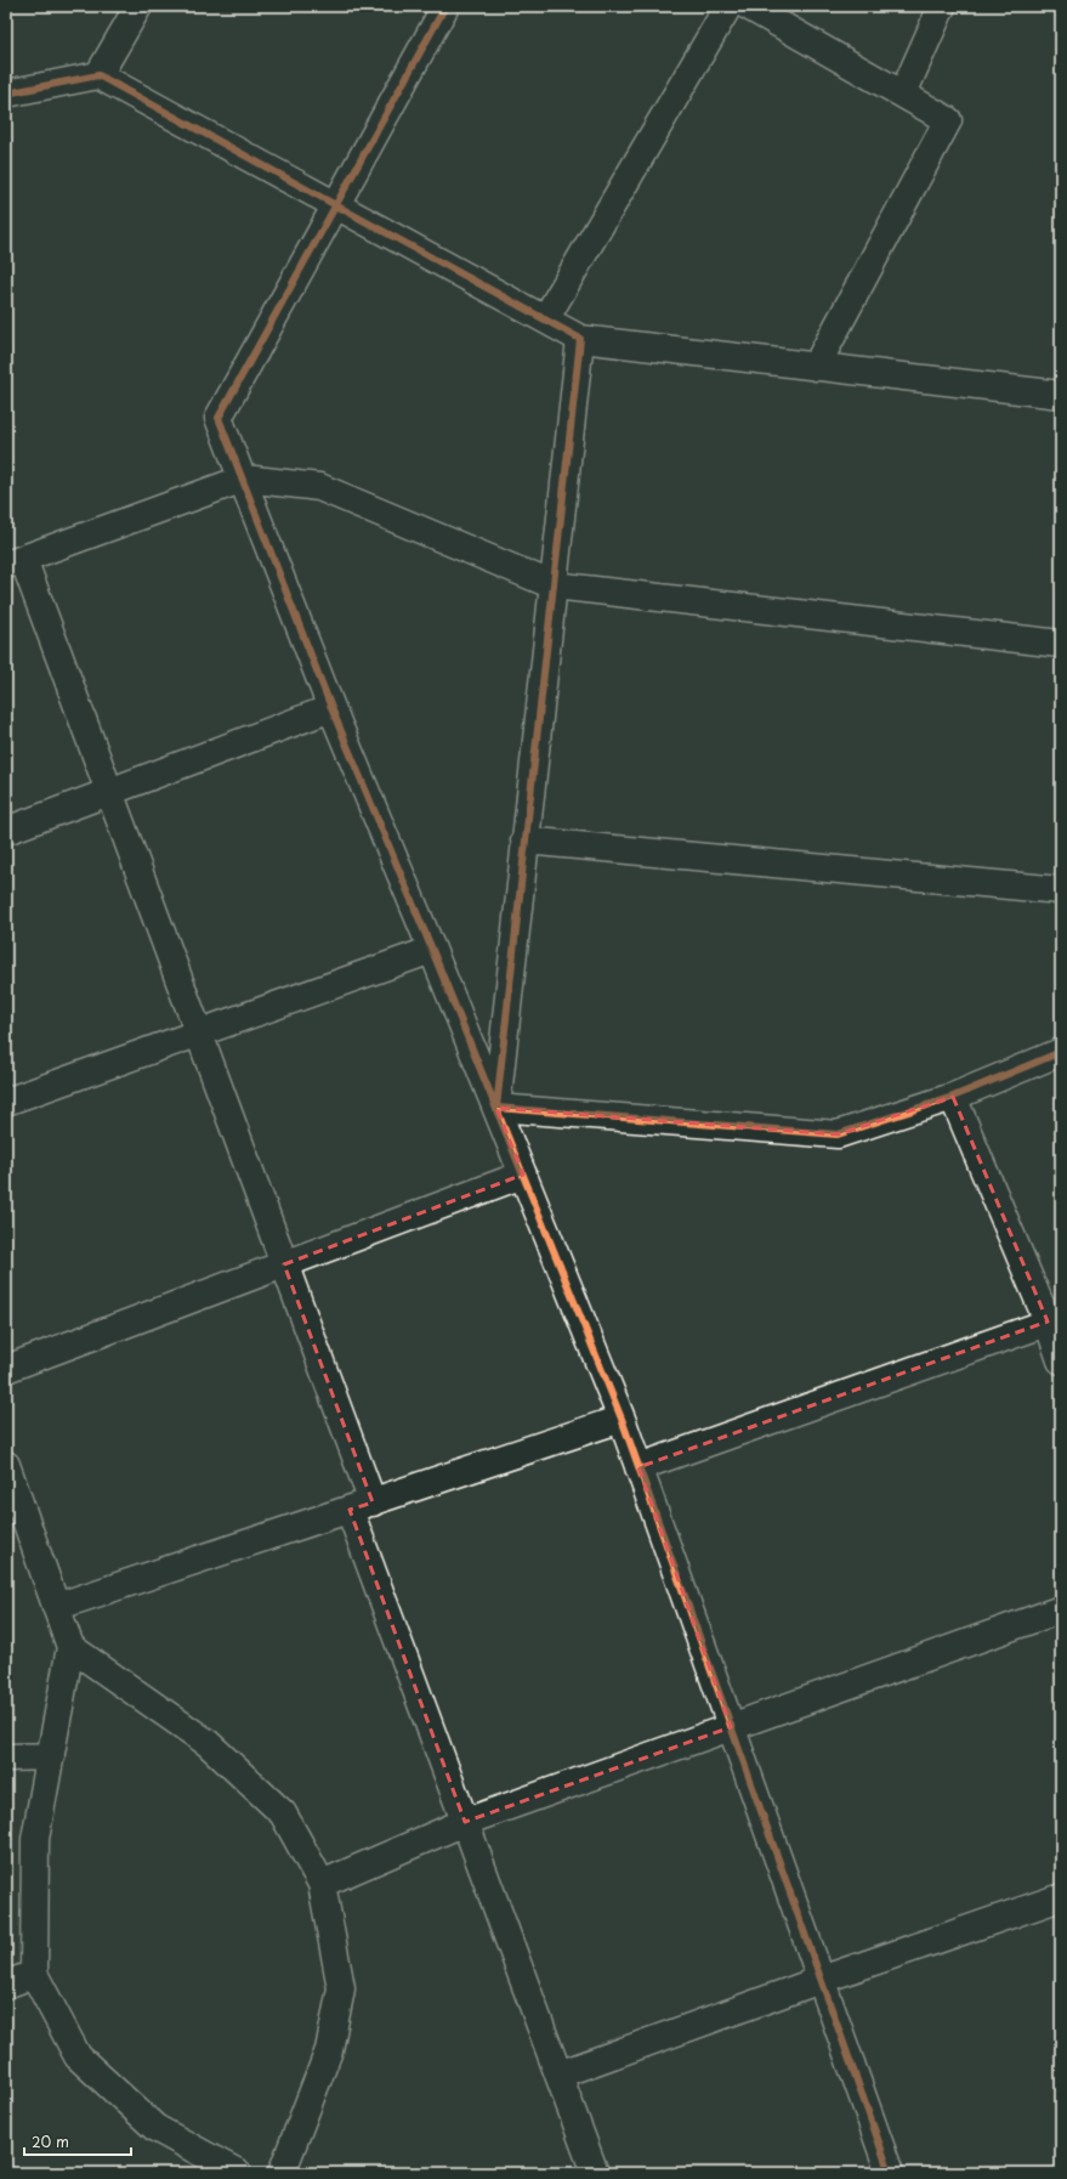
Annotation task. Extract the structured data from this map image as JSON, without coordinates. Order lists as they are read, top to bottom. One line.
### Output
{"scale_bar":"20 m"}
